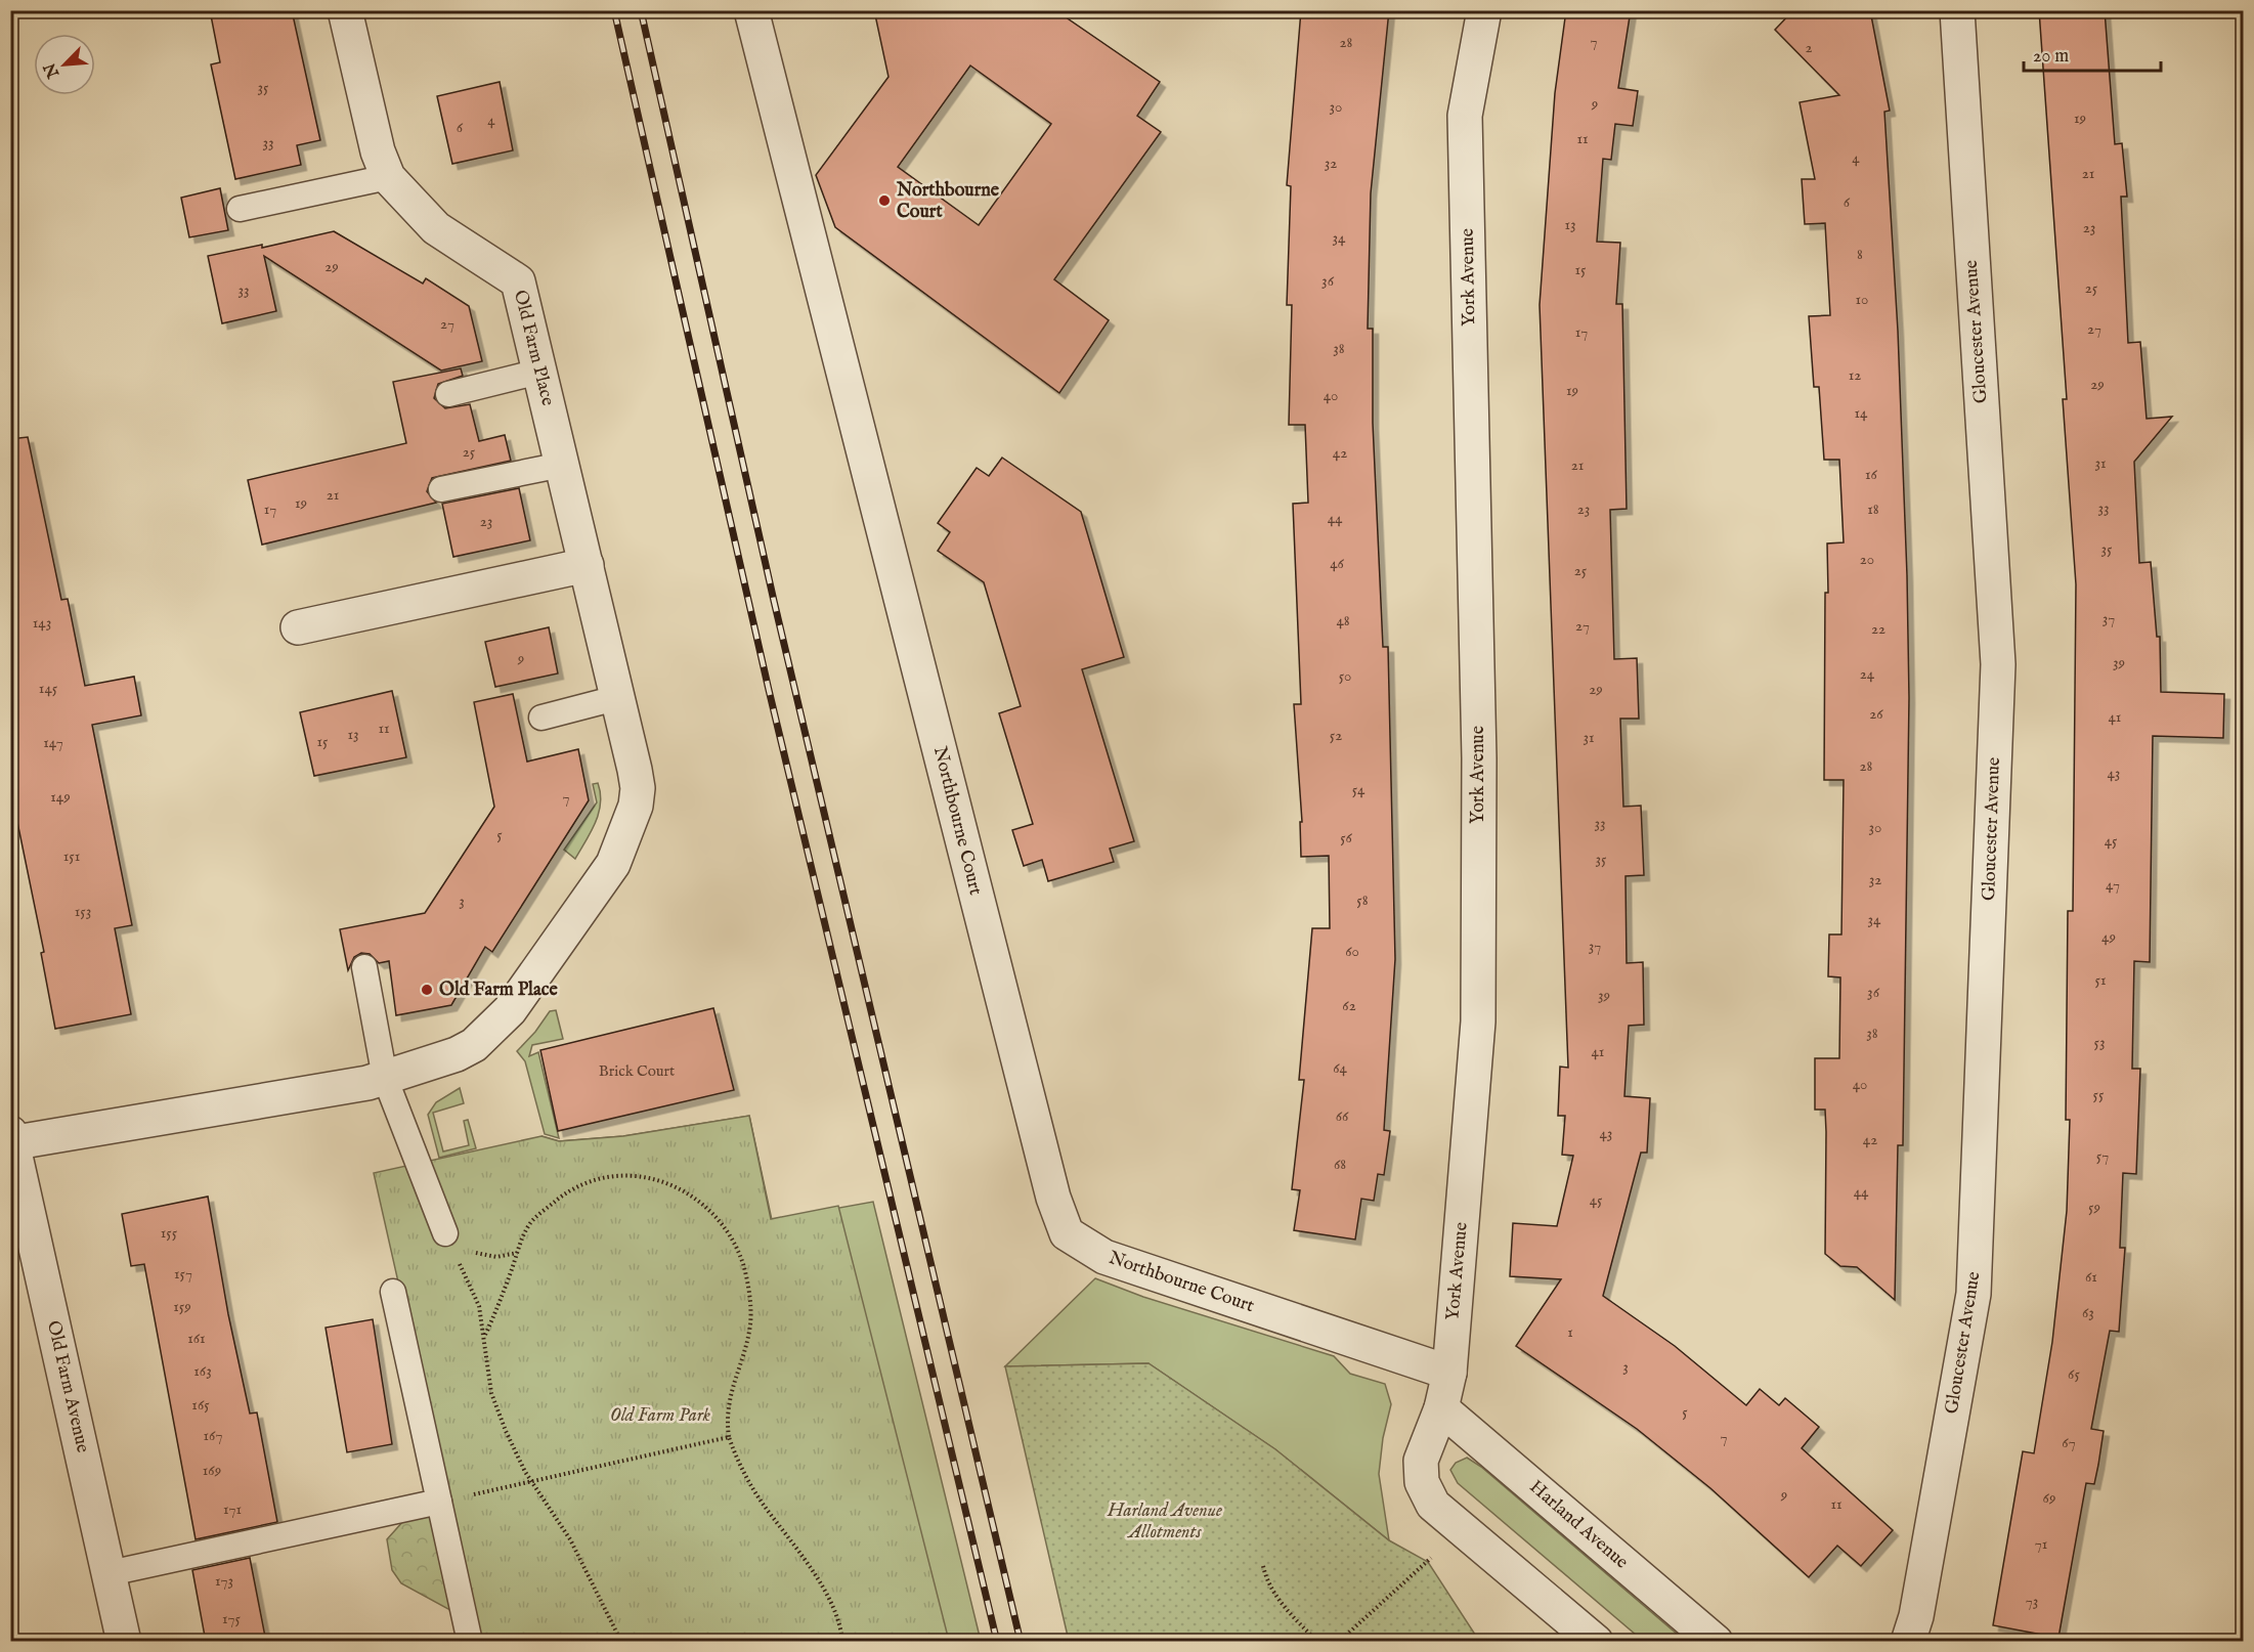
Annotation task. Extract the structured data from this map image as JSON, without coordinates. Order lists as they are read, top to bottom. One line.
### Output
{"streets":{"street":["York Avenue","Gloucester Avenue","Old Farm Place","Northbourne Court","Old Farm Avenue","Harland Avenue"]},"crossings":[["York Avenue","Northbourne Court"],["York Avenue","Harland Avenue"],["Old Farm Place","Old Farm Avenue"]],"parks":["Old Farm Park","Harland Avenue Allotments"],"places":["Northbourne Court","Old Farm Place"],"house_numbers":["7","28","2","35","9","30","19","4","6","11","33","4","32","21","6","13","23","34","8","29","15","36","25","33","10","27","27","17","38","12","29","19","40","14","25","42","31","21","16","21","19","33","17","23","18","44","23","35","20","46","25","37","48","143","27","22","9","39","24","50","145","29","26","41","11","13","52","31","15","147","28","43","54","149","7","33","30","5","56","45","151","35","32","47","58","3","153","34","49","37","60","51","36","39","62","38","53","41","64","Brick Court","40","55","66","43","42","57","68","44","45","59","155","157","61","159","63","1","161","3","163","65","165","5","167","7","67","169","9","69","11","171","71","173","73","175"],"scale_bar":"20 m","north":"bottom left"}
